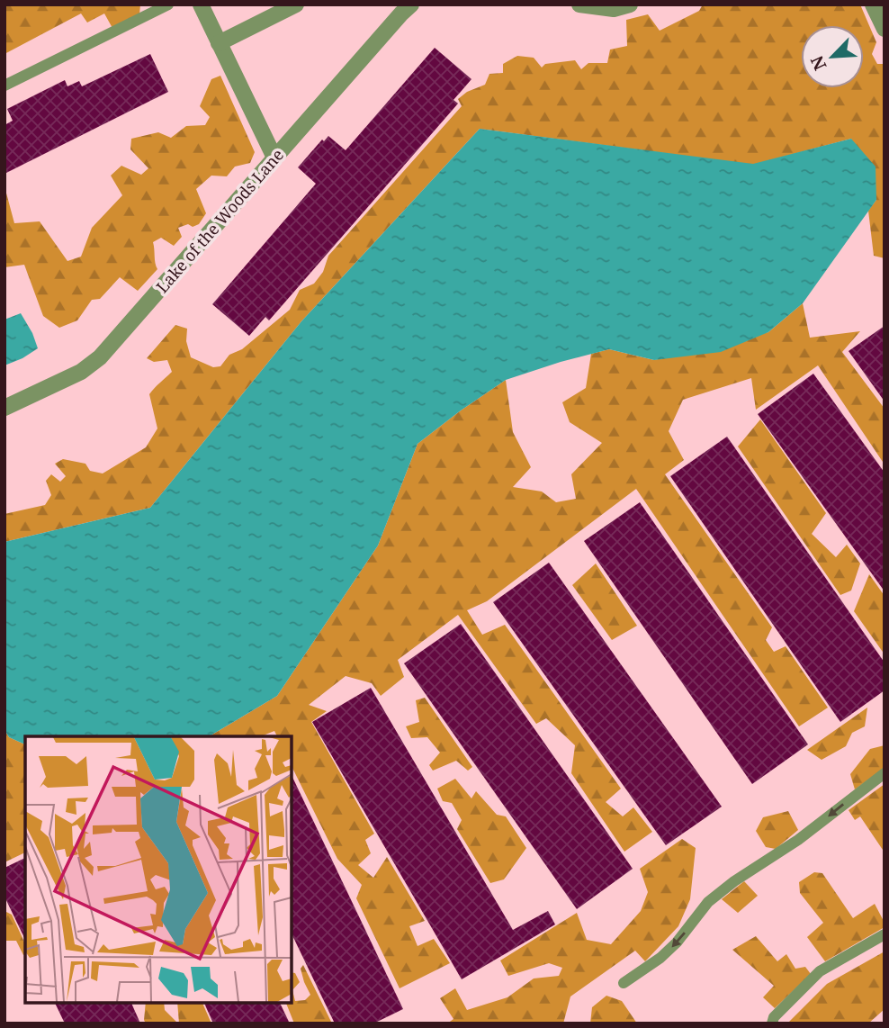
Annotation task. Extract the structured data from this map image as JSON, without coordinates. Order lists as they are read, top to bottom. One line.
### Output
{"streets":{"street":["Lake of the Woods Lane"]},"north":"bottom left"}
